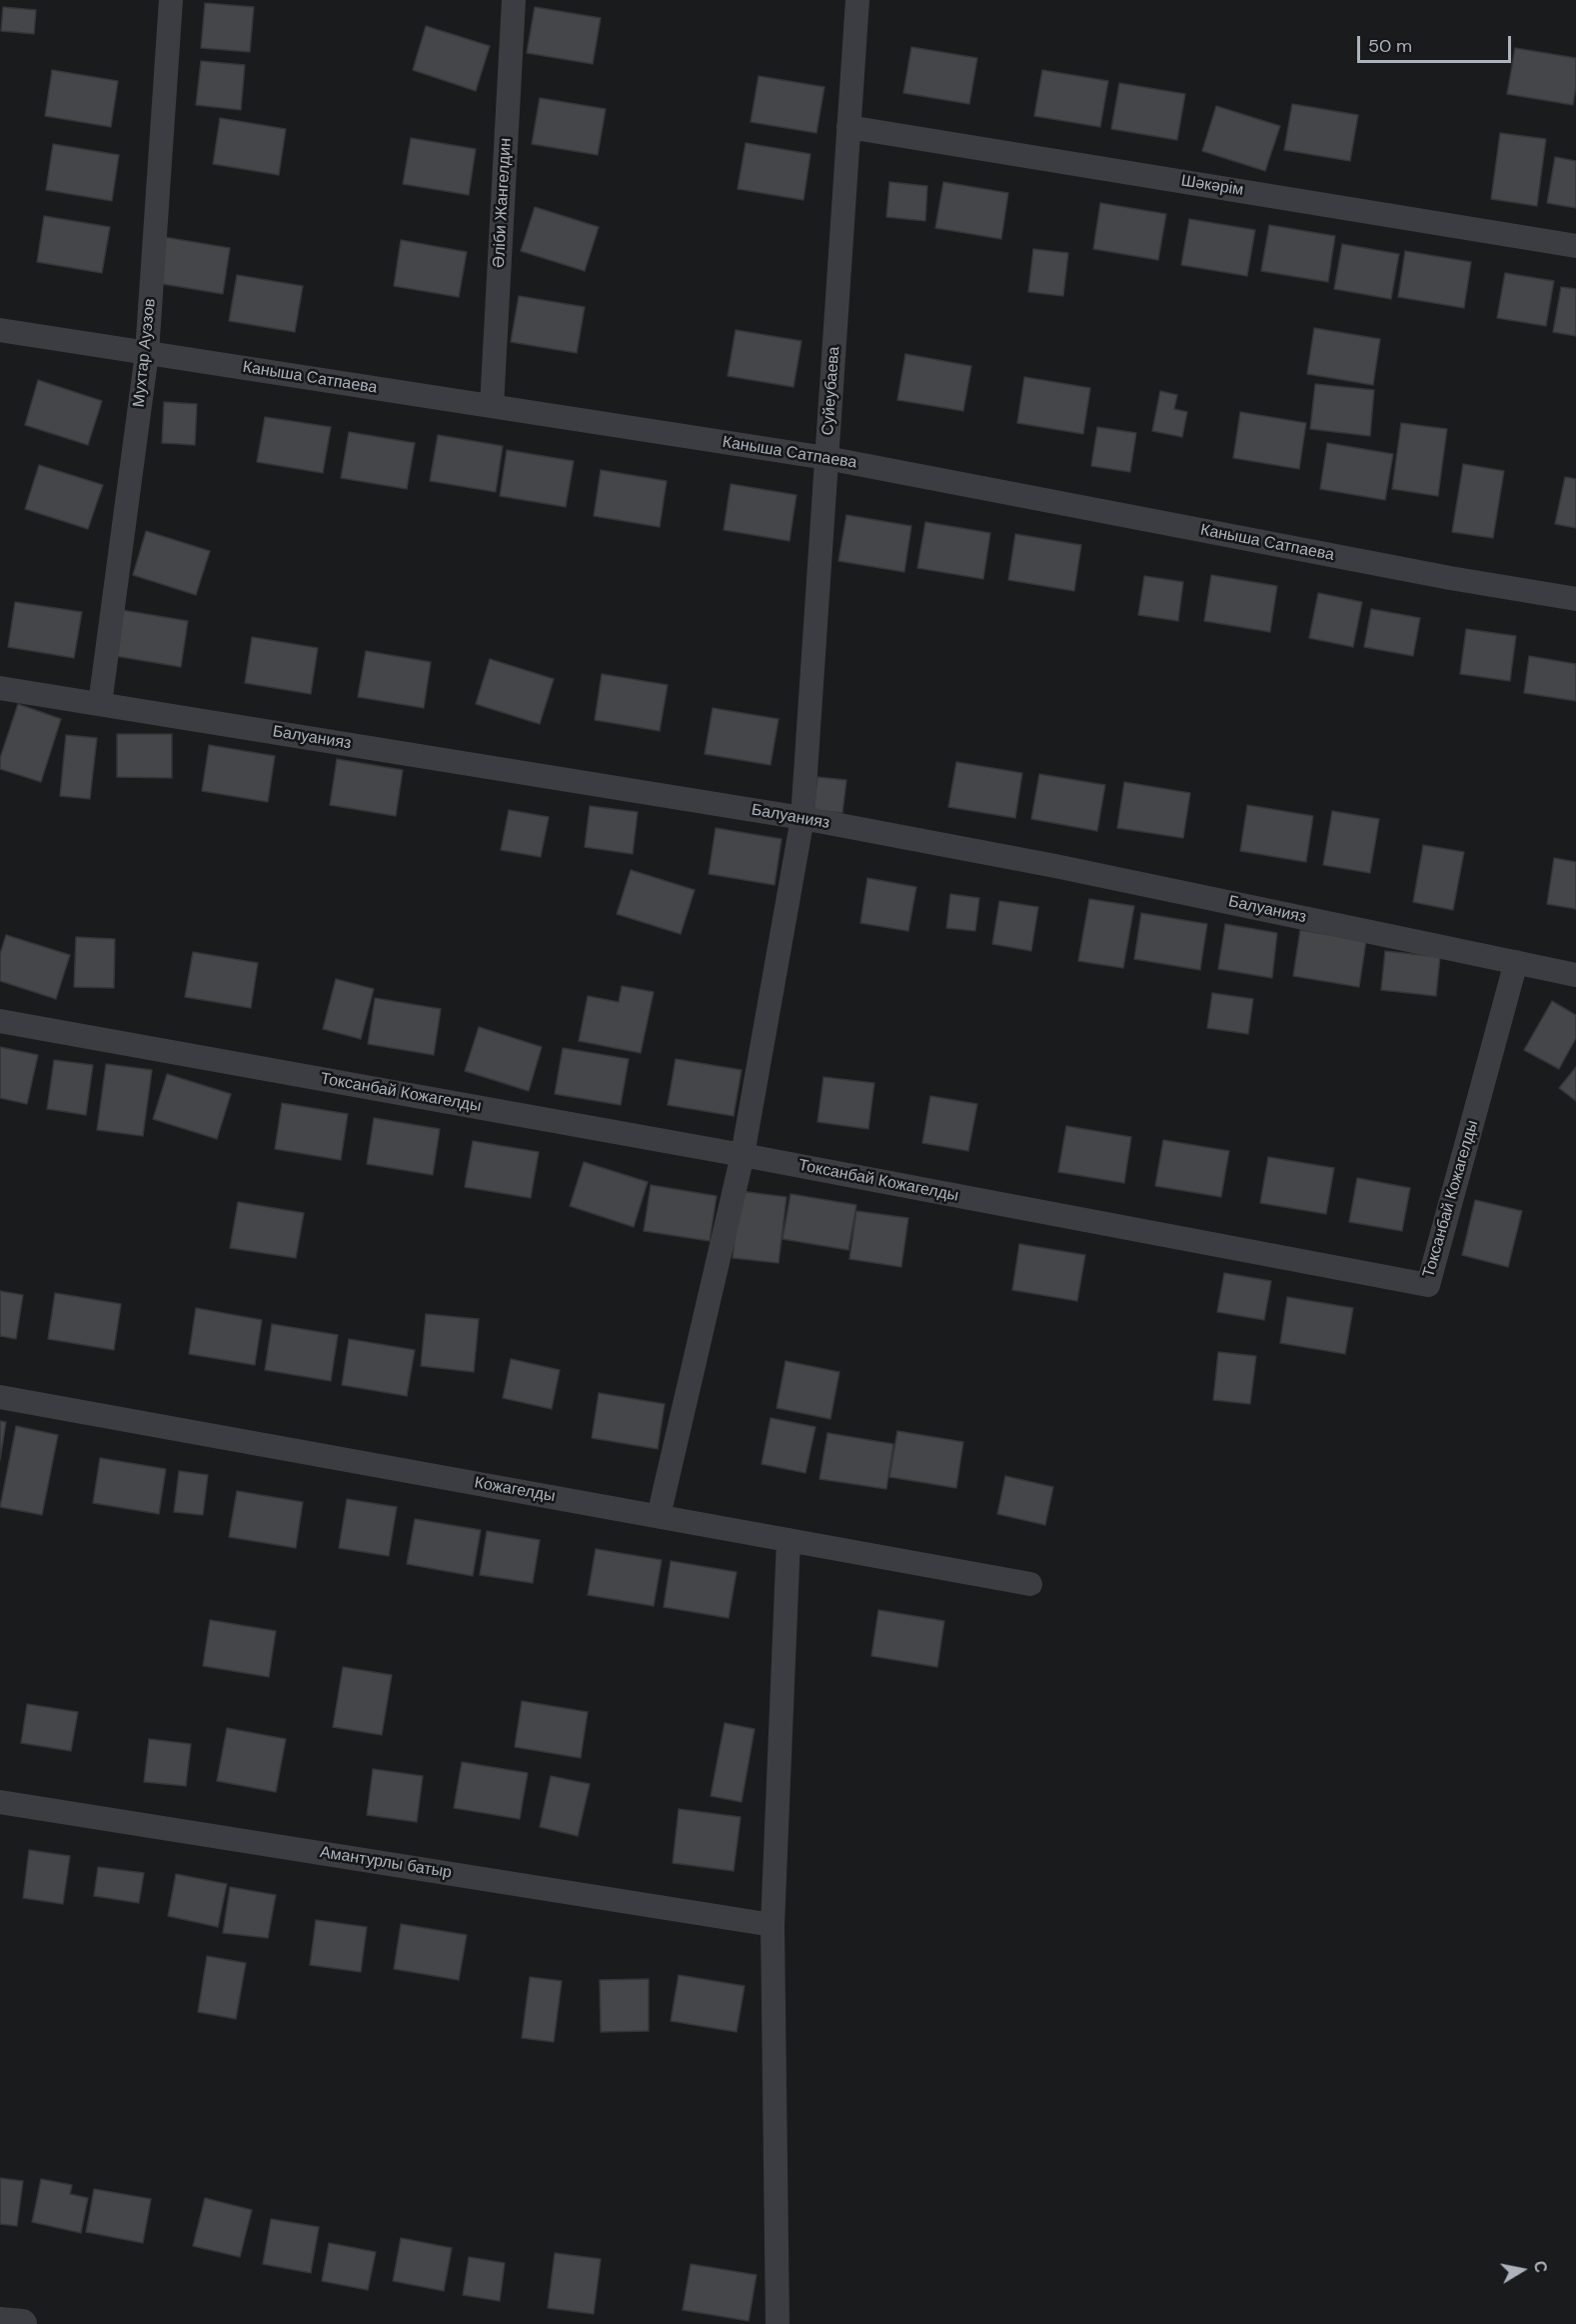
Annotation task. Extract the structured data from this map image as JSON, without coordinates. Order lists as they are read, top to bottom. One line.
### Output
{"streets":{"street":["Шәкәрім","Әліби Жангелдин","Мухтар Ауэзов","Каныша Сатпаева","Суйеубаева","Балуанияз","Токсанбай Кожагелды","Кожагелды","Амантурлы батыр"]},"crossings":[["Шәкәрім","Суйеубаева"],["Әліби Жангелдин","Каныша Сатпаева"],["Мухтар Ауэзов","Каныша Сатпаева"],["Мухтар Ауэзов","Балуанияз"],["Каныша Сатпаева","Суйеубаева"],["Суйеубаева","Балуанияз"],["Суйеубаева","Токсанбай Кожагелды"],["Суйеубаева","Кожагелды"],["Балуанияз","Токсанбай Кожагелды"]],"scale_bar":"50 m","north":"right"}
